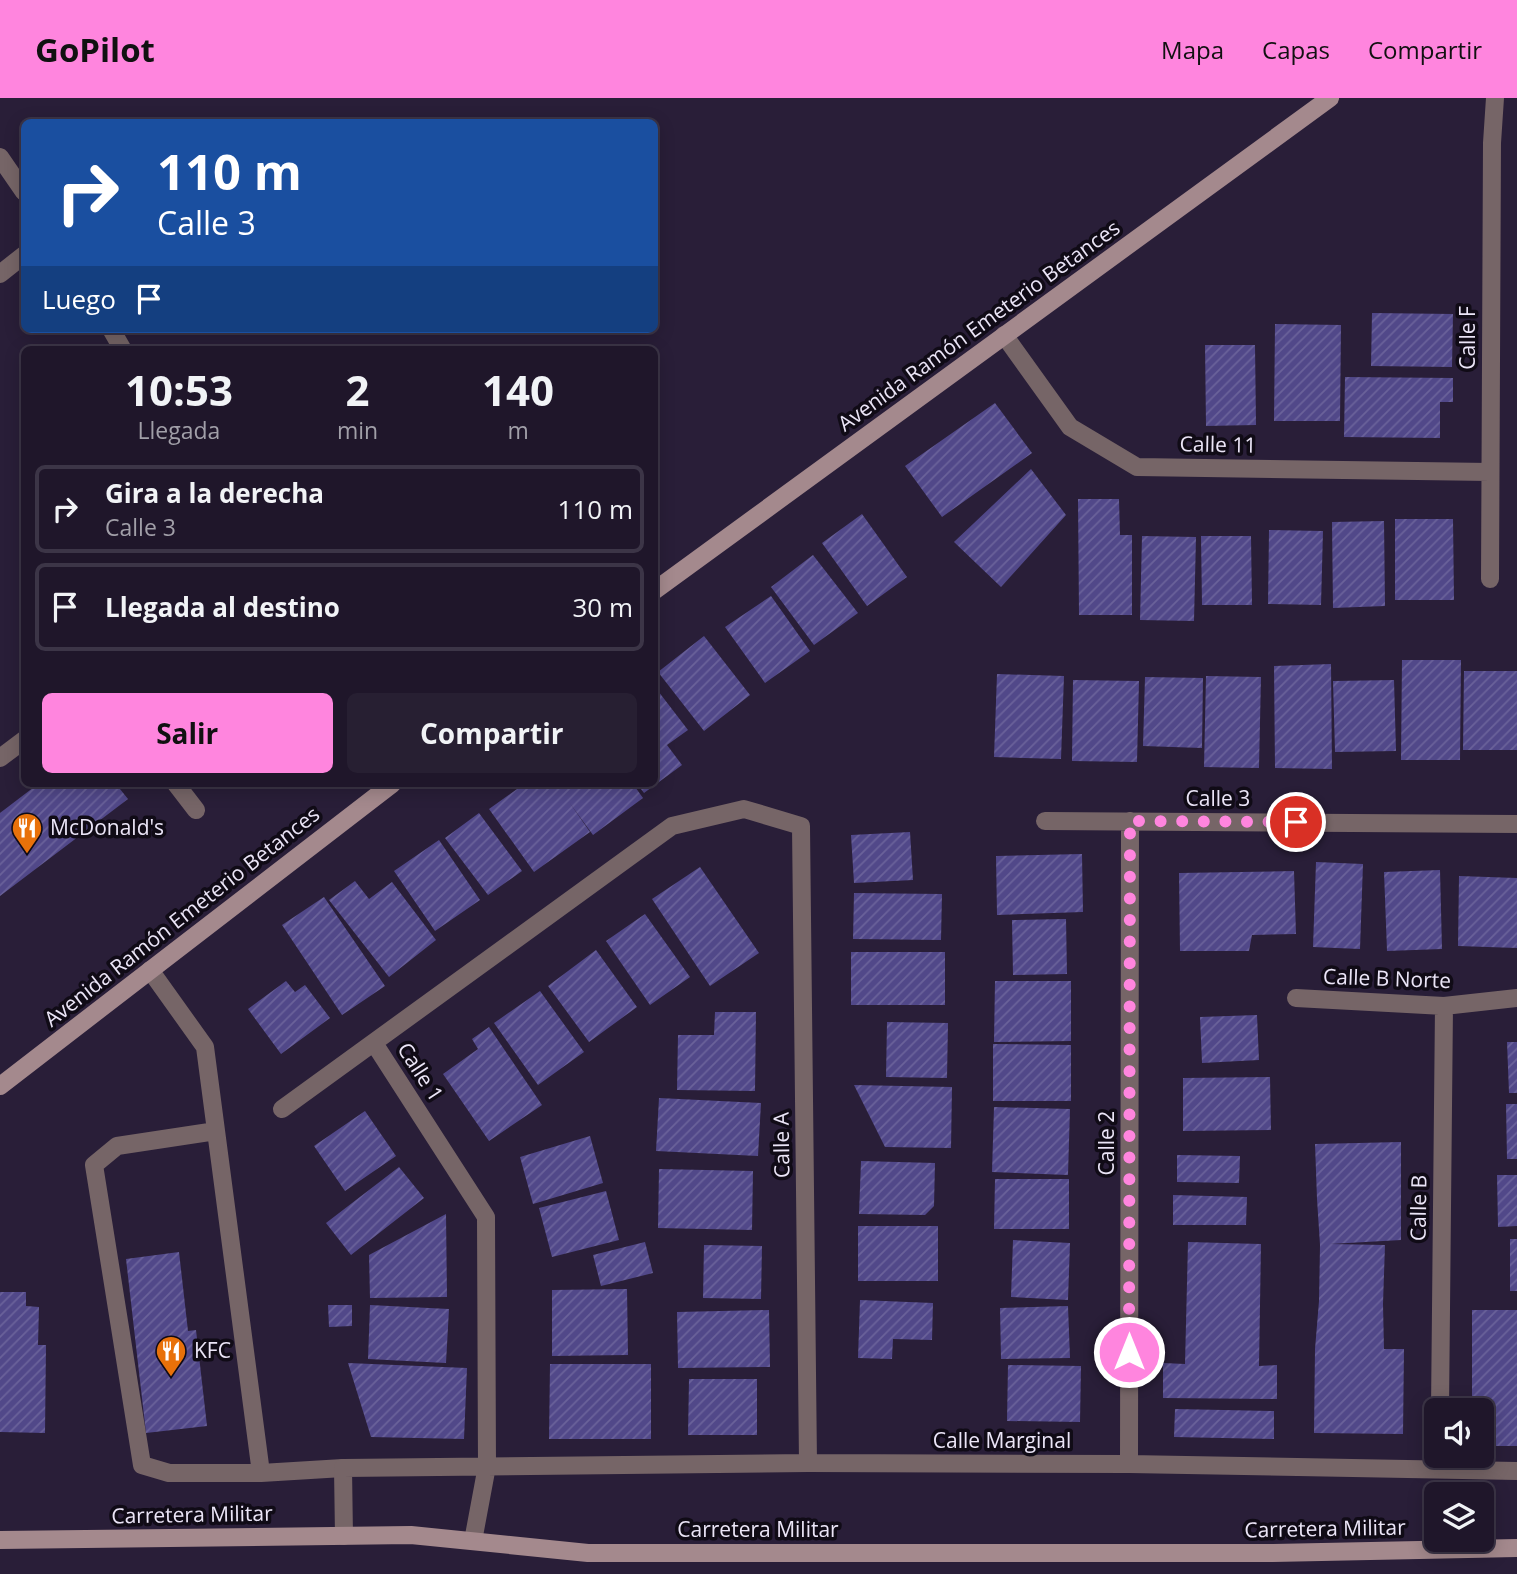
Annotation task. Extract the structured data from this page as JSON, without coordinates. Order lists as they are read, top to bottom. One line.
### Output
{"streets":{"main road":["Avenida Ramón Emeterio Betances","Carretera Militar"],"street":["Calle F","Calle 11","Calle 3","Calle B Norte","Calle 1","Calle 2","Calle A","Calle B","Calle Marginal"]},"crossings":[["Avenida Ramón Emeterio Betances","Calle 11"],["Calle F","Calle 11"],["Calle 3","Calle 2"],["Calle B Norte","Calle B"],["Calle 1","Calle A"],["Calle 1","Calle Marginal"],["Calle 2","Calle Marginal"],["Calle A","Calle Marginal"]],"places":{"restaurant":["McDonald's","KFC"]},"page":{"header":"GoPilot","nav":["Mapa","Capas","Compartir"],"turn":["110 m","Calle 3"],"then":"Luego","eta":["10:53","Llegada","2","min","140","m"],"list":[{"name":"Gira a la derecha","note":"Calle 3","value":"110 m"},{"name":"Llegada al destino","value":"30 m"}],"buttons":["Salir","Compartir"]}}
